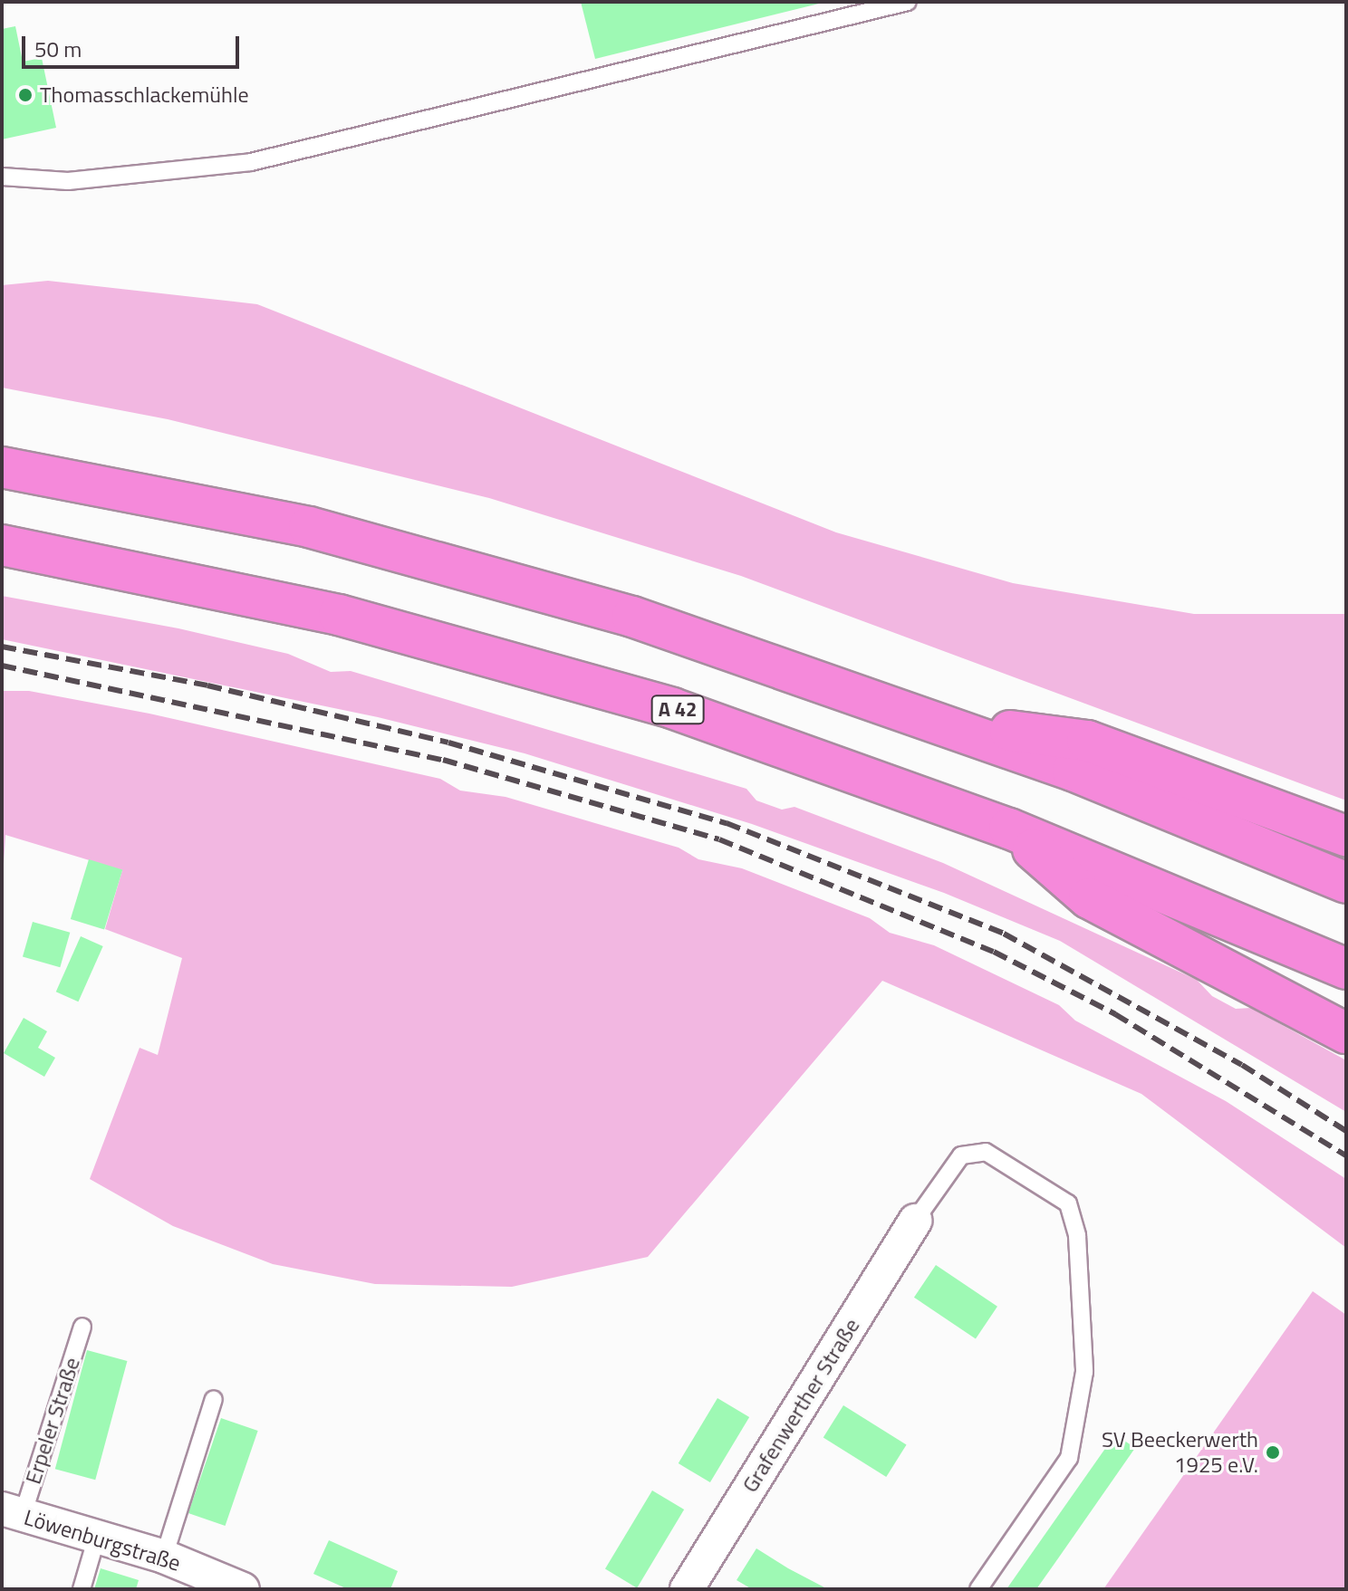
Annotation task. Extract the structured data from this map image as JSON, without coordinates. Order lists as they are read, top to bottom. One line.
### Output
{"streets":{"highway":["A 42"],"street":["Grafenwerther Straße","Löwenburgstraße"],"lane":["Erpeler Straße"]},"crossings":[["Erpeler Straße","Löwenburgstraße"]],"places":["Thomasschlackemühle","SV Beeckerwerth 1925 e.V."],"scale_bar":"50 m"}
